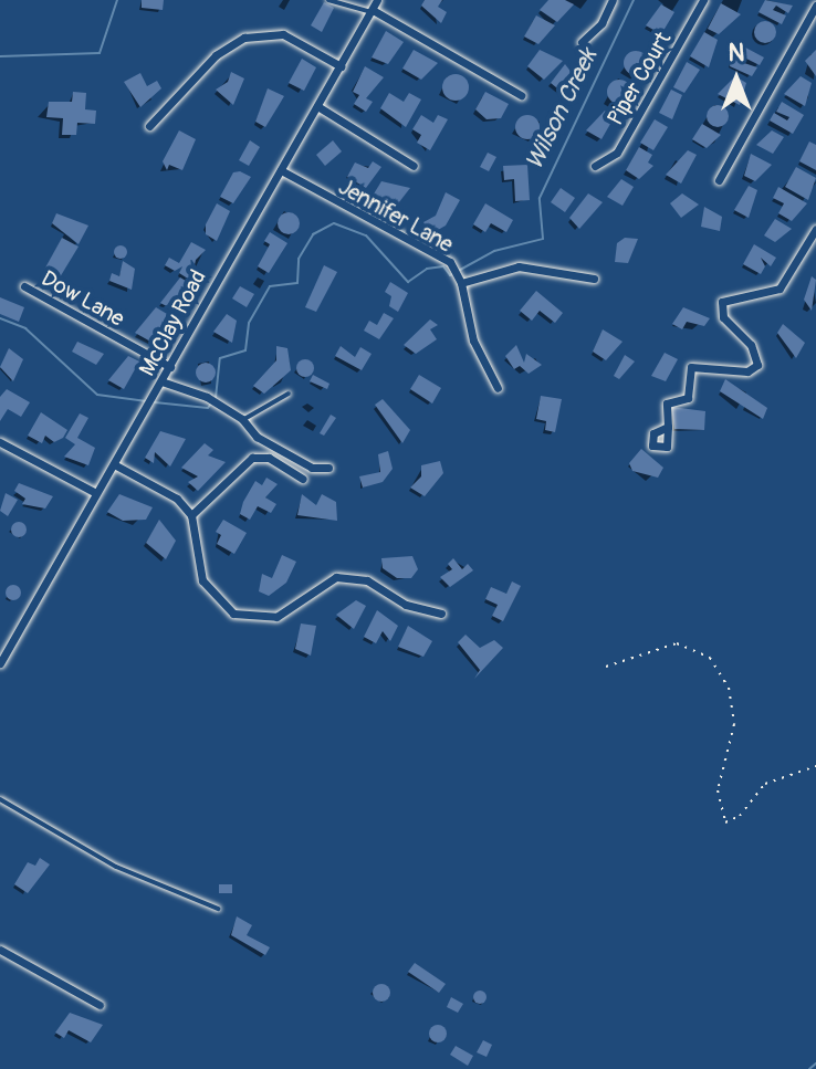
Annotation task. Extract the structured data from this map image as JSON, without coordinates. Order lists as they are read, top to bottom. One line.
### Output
{"streets":{"street":["Piper Court","Jennifer Lane","Dow Lane","McClay Road"]},"crossings":[["Jennifer Lane","McClay Road"],["Dow Lane","McClay Road"]],"water":["Wilson Creek"],"north":"top"}
